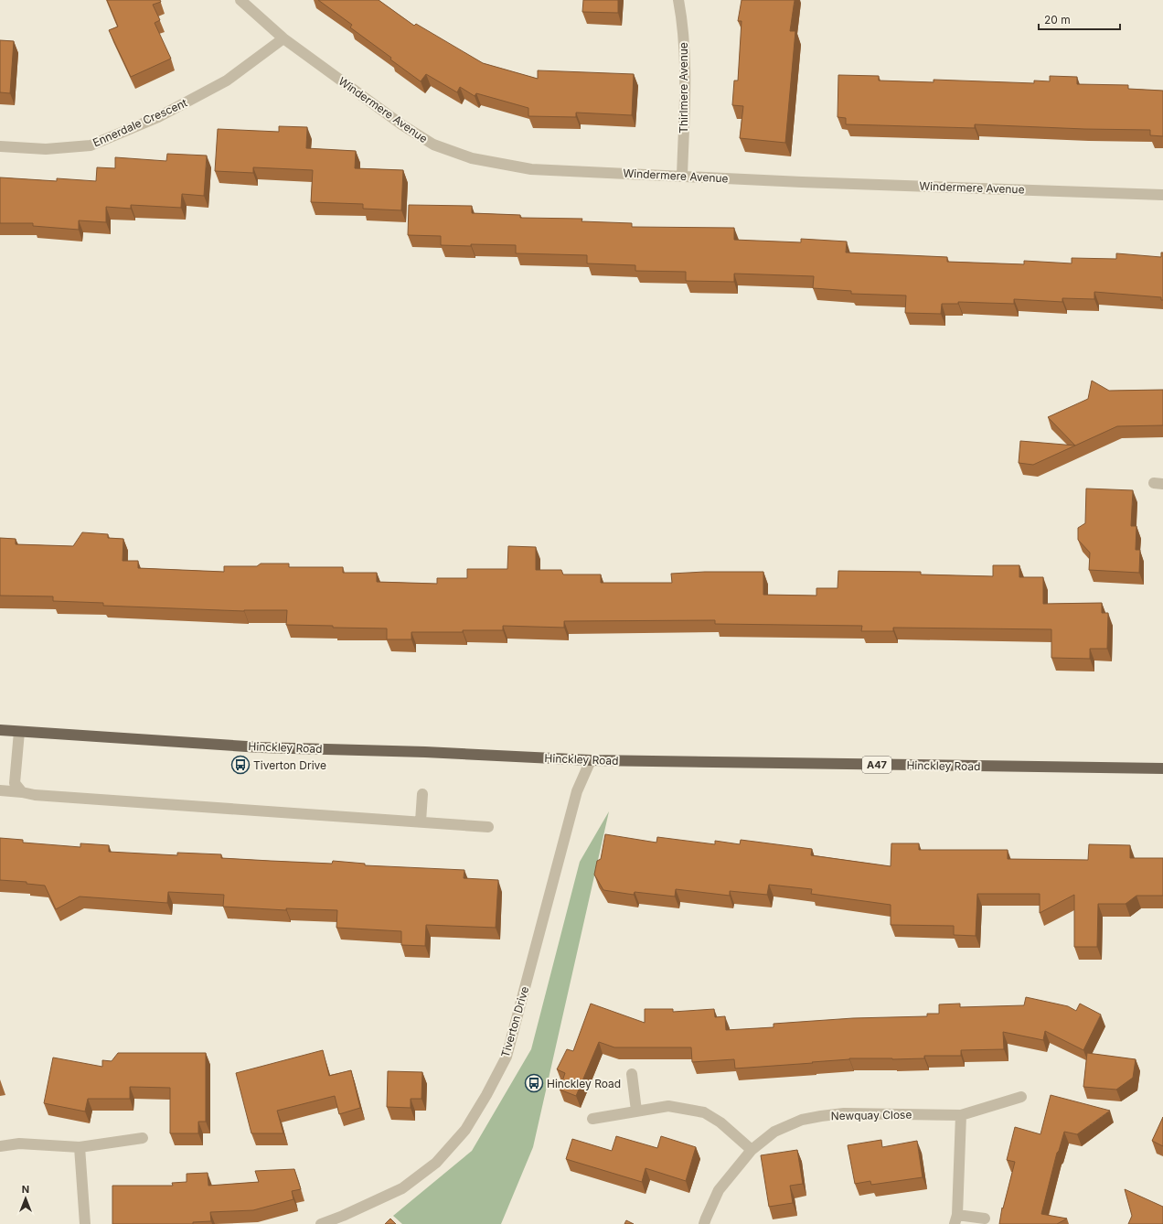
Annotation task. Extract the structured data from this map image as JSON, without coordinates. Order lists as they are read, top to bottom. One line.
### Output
{"streets":{"main road":["Hinckley Road","A47"],"street":["Thirlmere Avenue","Windermere Avenue","Ennerdale Crescent","Tiverton Drive","Newquay Close"]},"crossings":[["Thirlmere Avenue","Windermere Avenue"],["Windermere Avenue","Ennerdale Crescent"],["Hinckley Road","Tiverton Drive"]],"places":{"bus stop":["Tiverton Drive","Hinckley Road"]},"scale_bar":"20 m","north":"top"}
